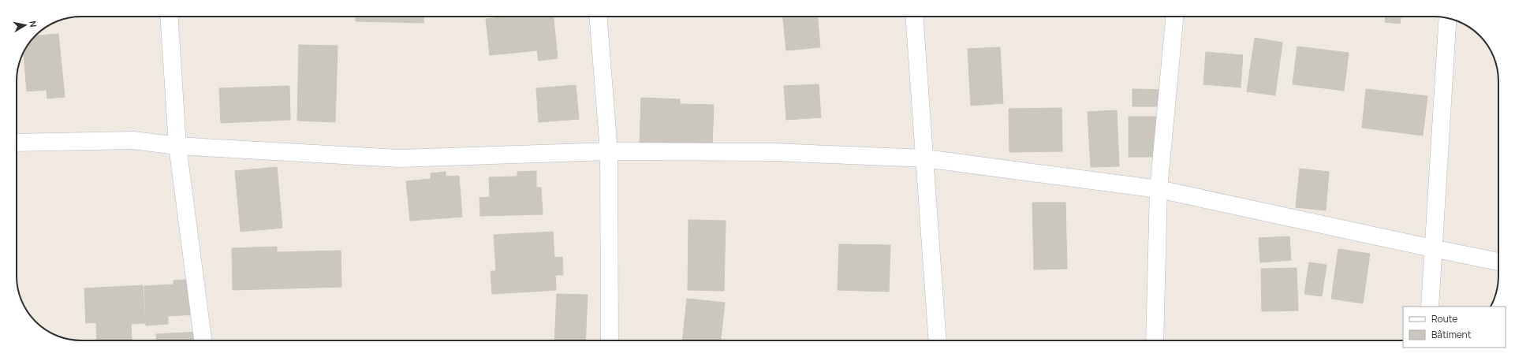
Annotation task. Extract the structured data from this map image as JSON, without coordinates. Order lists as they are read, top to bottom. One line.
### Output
{"legend":["Route","Bâtiment"],"north":"right"}
